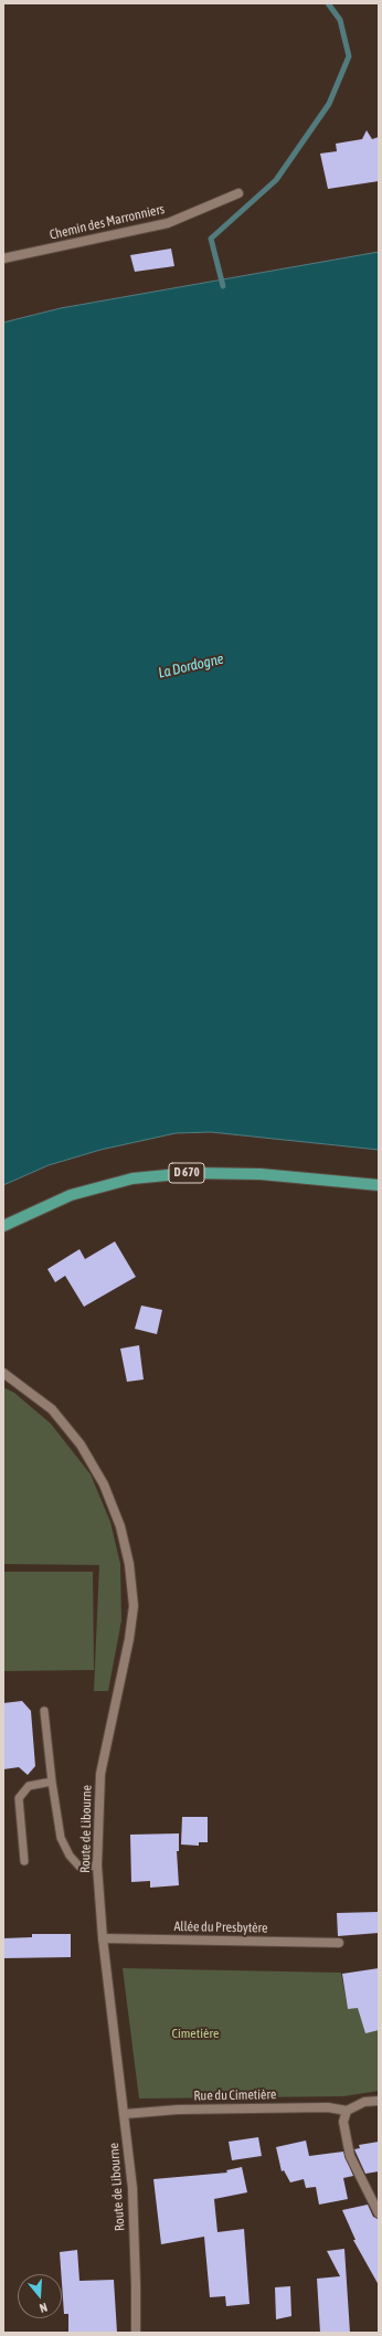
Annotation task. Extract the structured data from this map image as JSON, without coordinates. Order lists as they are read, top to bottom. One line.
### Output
{"streets":{"main road":["D 670"],"street":["Chemin des Marronniers","Route de Libourne","Allée du Presbytère","Rue du Cimetière"]},"crossings":[["Route de Libourne","Allée du Presbytère"],["Route de Libourne","Rue du Cimetière"]],"water":["La Dordogne"],"parks":["Cimetière"],"north":"bottom"}
